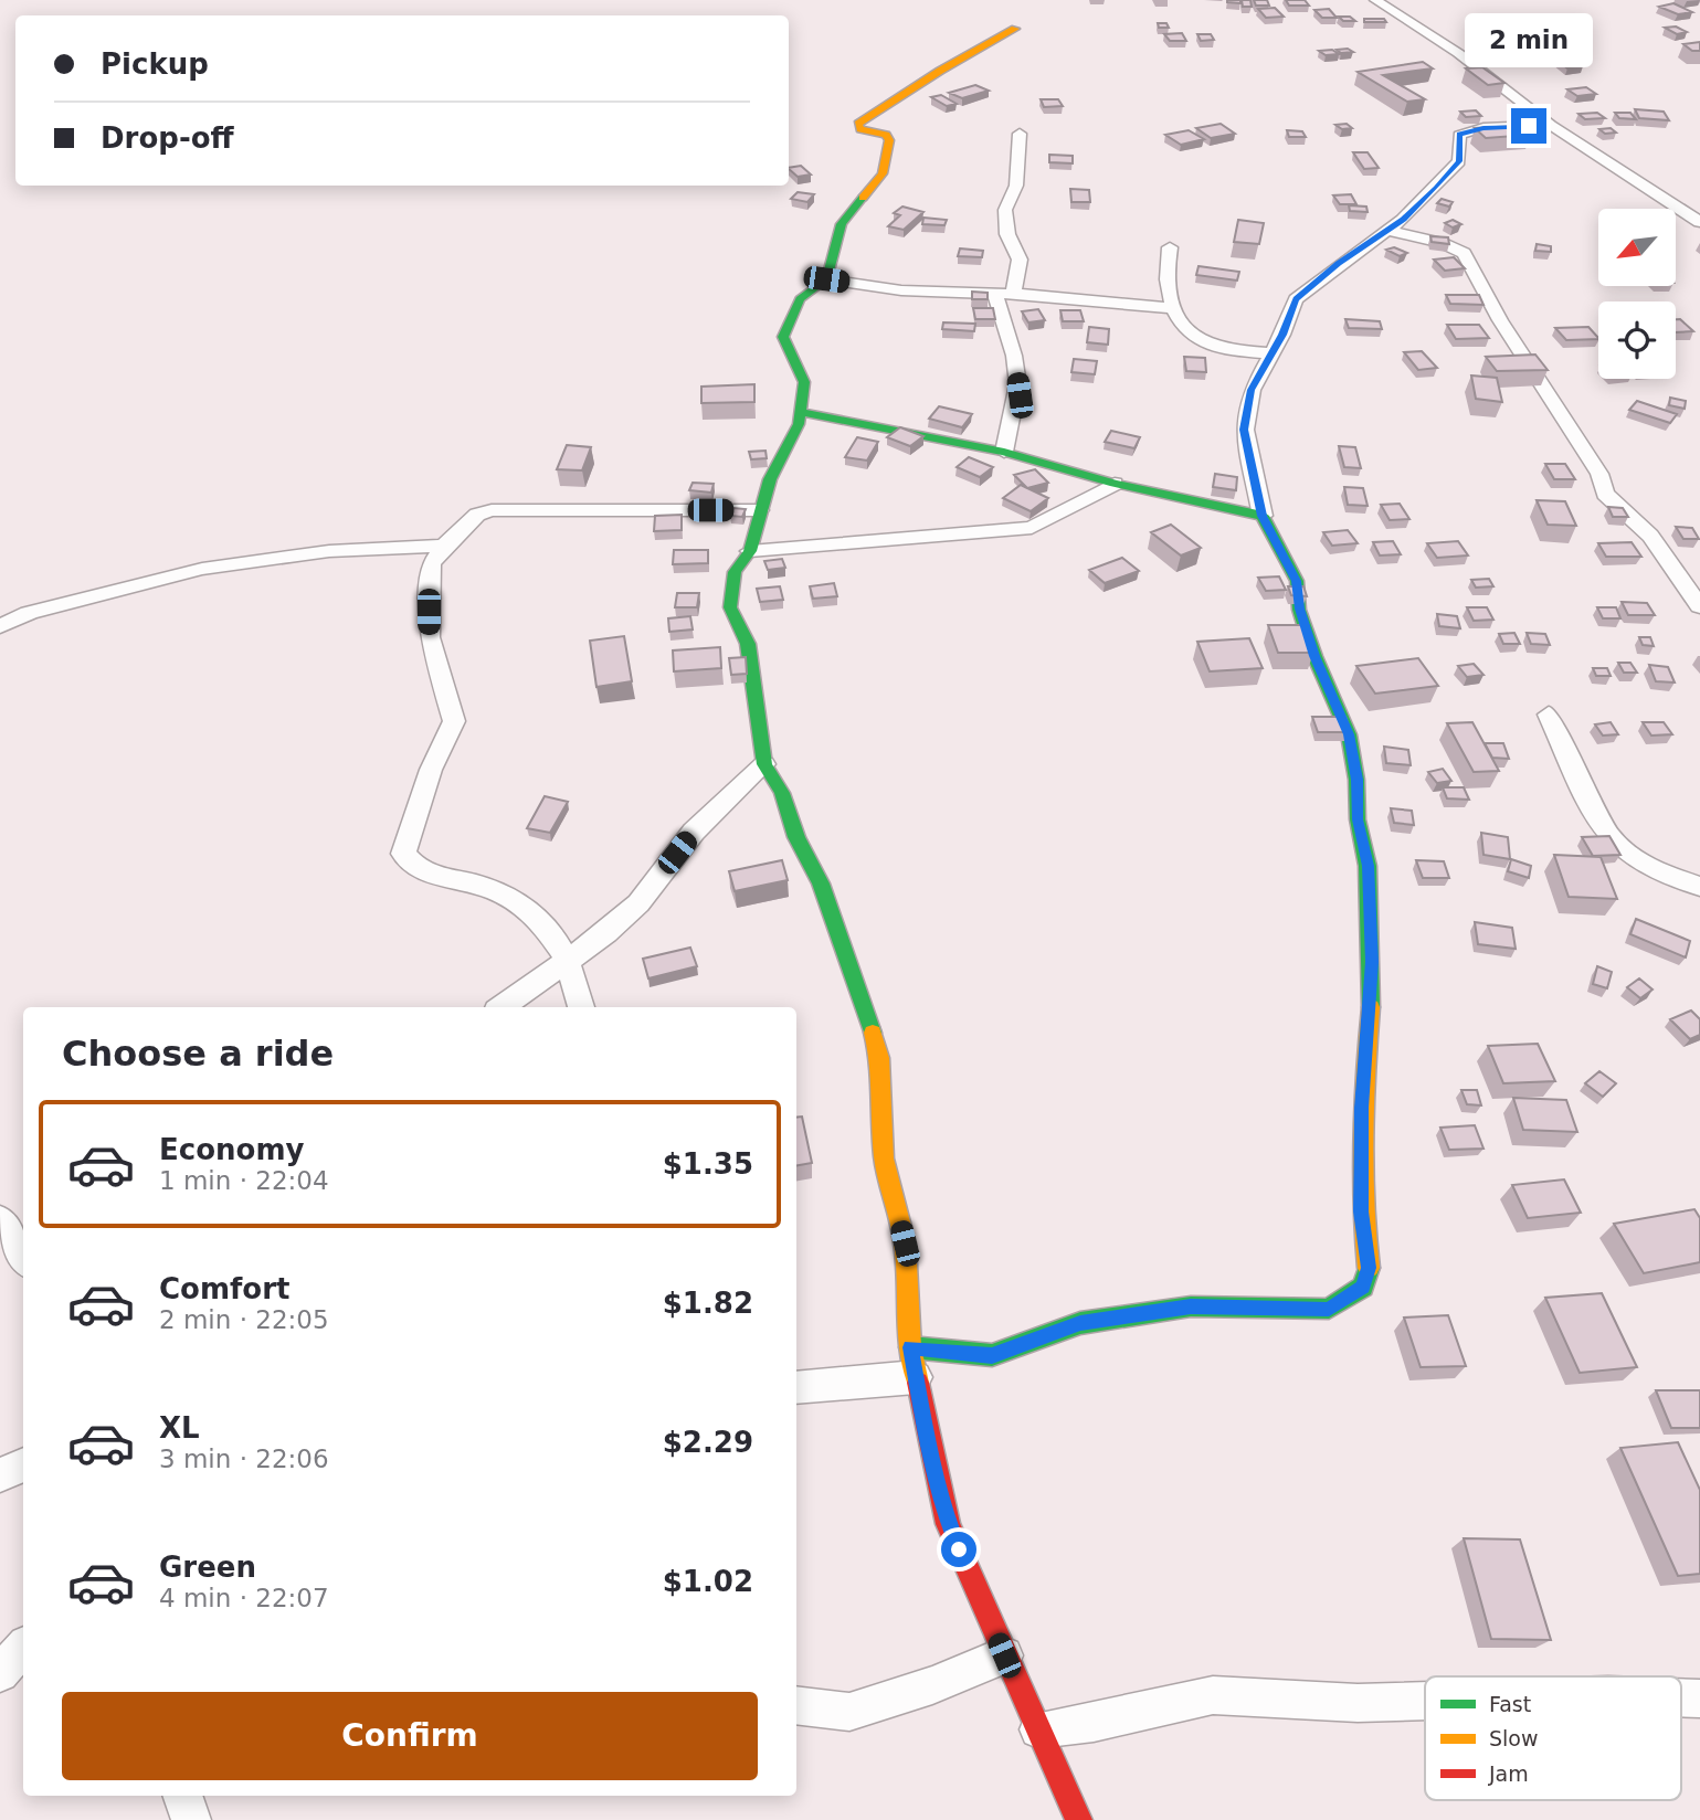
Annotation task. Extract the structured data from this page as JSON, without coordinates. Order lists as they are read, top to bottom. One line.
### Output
{"legend":["Fast","Slow","Jam"],"north":"bottom left","page":{"bubble":"2 min","banner":["Pickup","Drop-off"],"heading":"Choose a ride","list":[{"name":"Economy","note":"1 min · 22:04","value":"$1.35"},{"name":"Comfort","note":"2 min · 22:05","value":"$1.82"},{"name":"XL","note":"3 min · 22:06","value":"$2.29"},{"name":"Green","note":"4 min · 22:07","value":"$1.02"}],"buttons":"Confirm"}}
